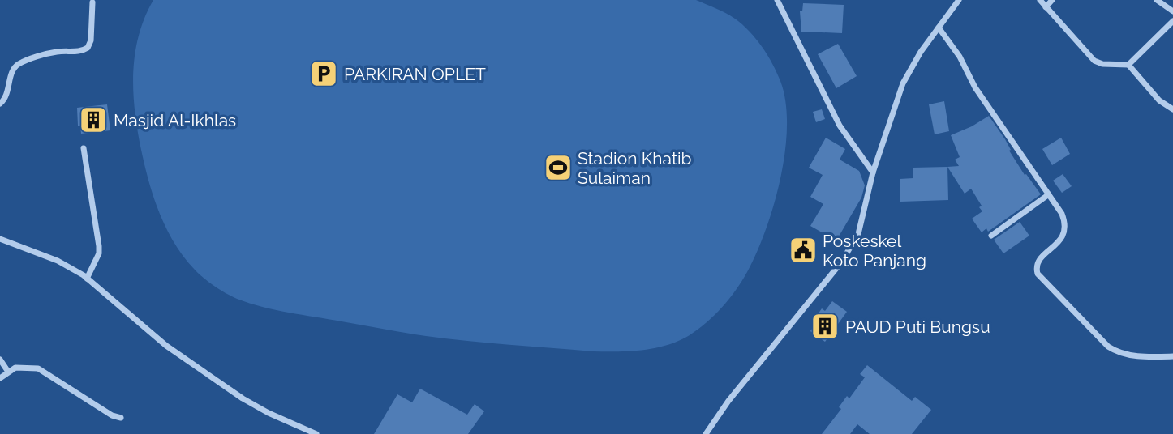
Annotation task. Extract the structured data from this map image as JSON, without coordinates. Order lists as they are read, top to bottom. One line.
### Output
{"places":{"parking":["PARKIRAN OPLET"],"building":["Masjid Al-Ikhlas","PAUD Puti Bungsu"],"sports":["Stadion Khatib Sulaiman"],"public building":["Poskeskel Koto Panjang"]}}
